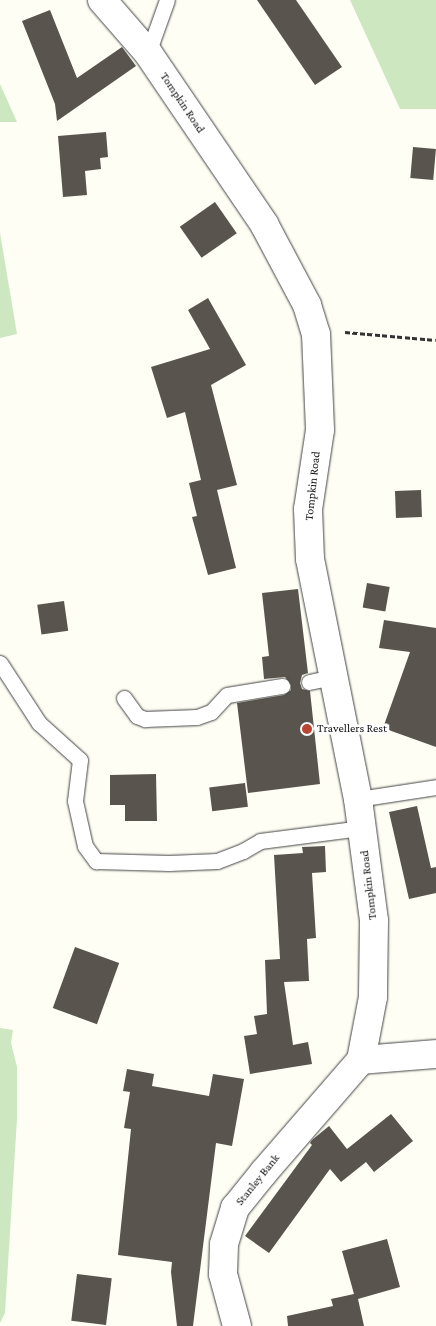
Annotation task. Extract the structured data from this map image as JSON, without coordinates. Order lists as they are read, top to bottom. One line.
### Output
{"streets":{"street":["Tompkin Road","Stanley Bank"]},"crossings":[["Tompkin Road","Stanley Bank"]],"places":["Travellers Rest"]}
